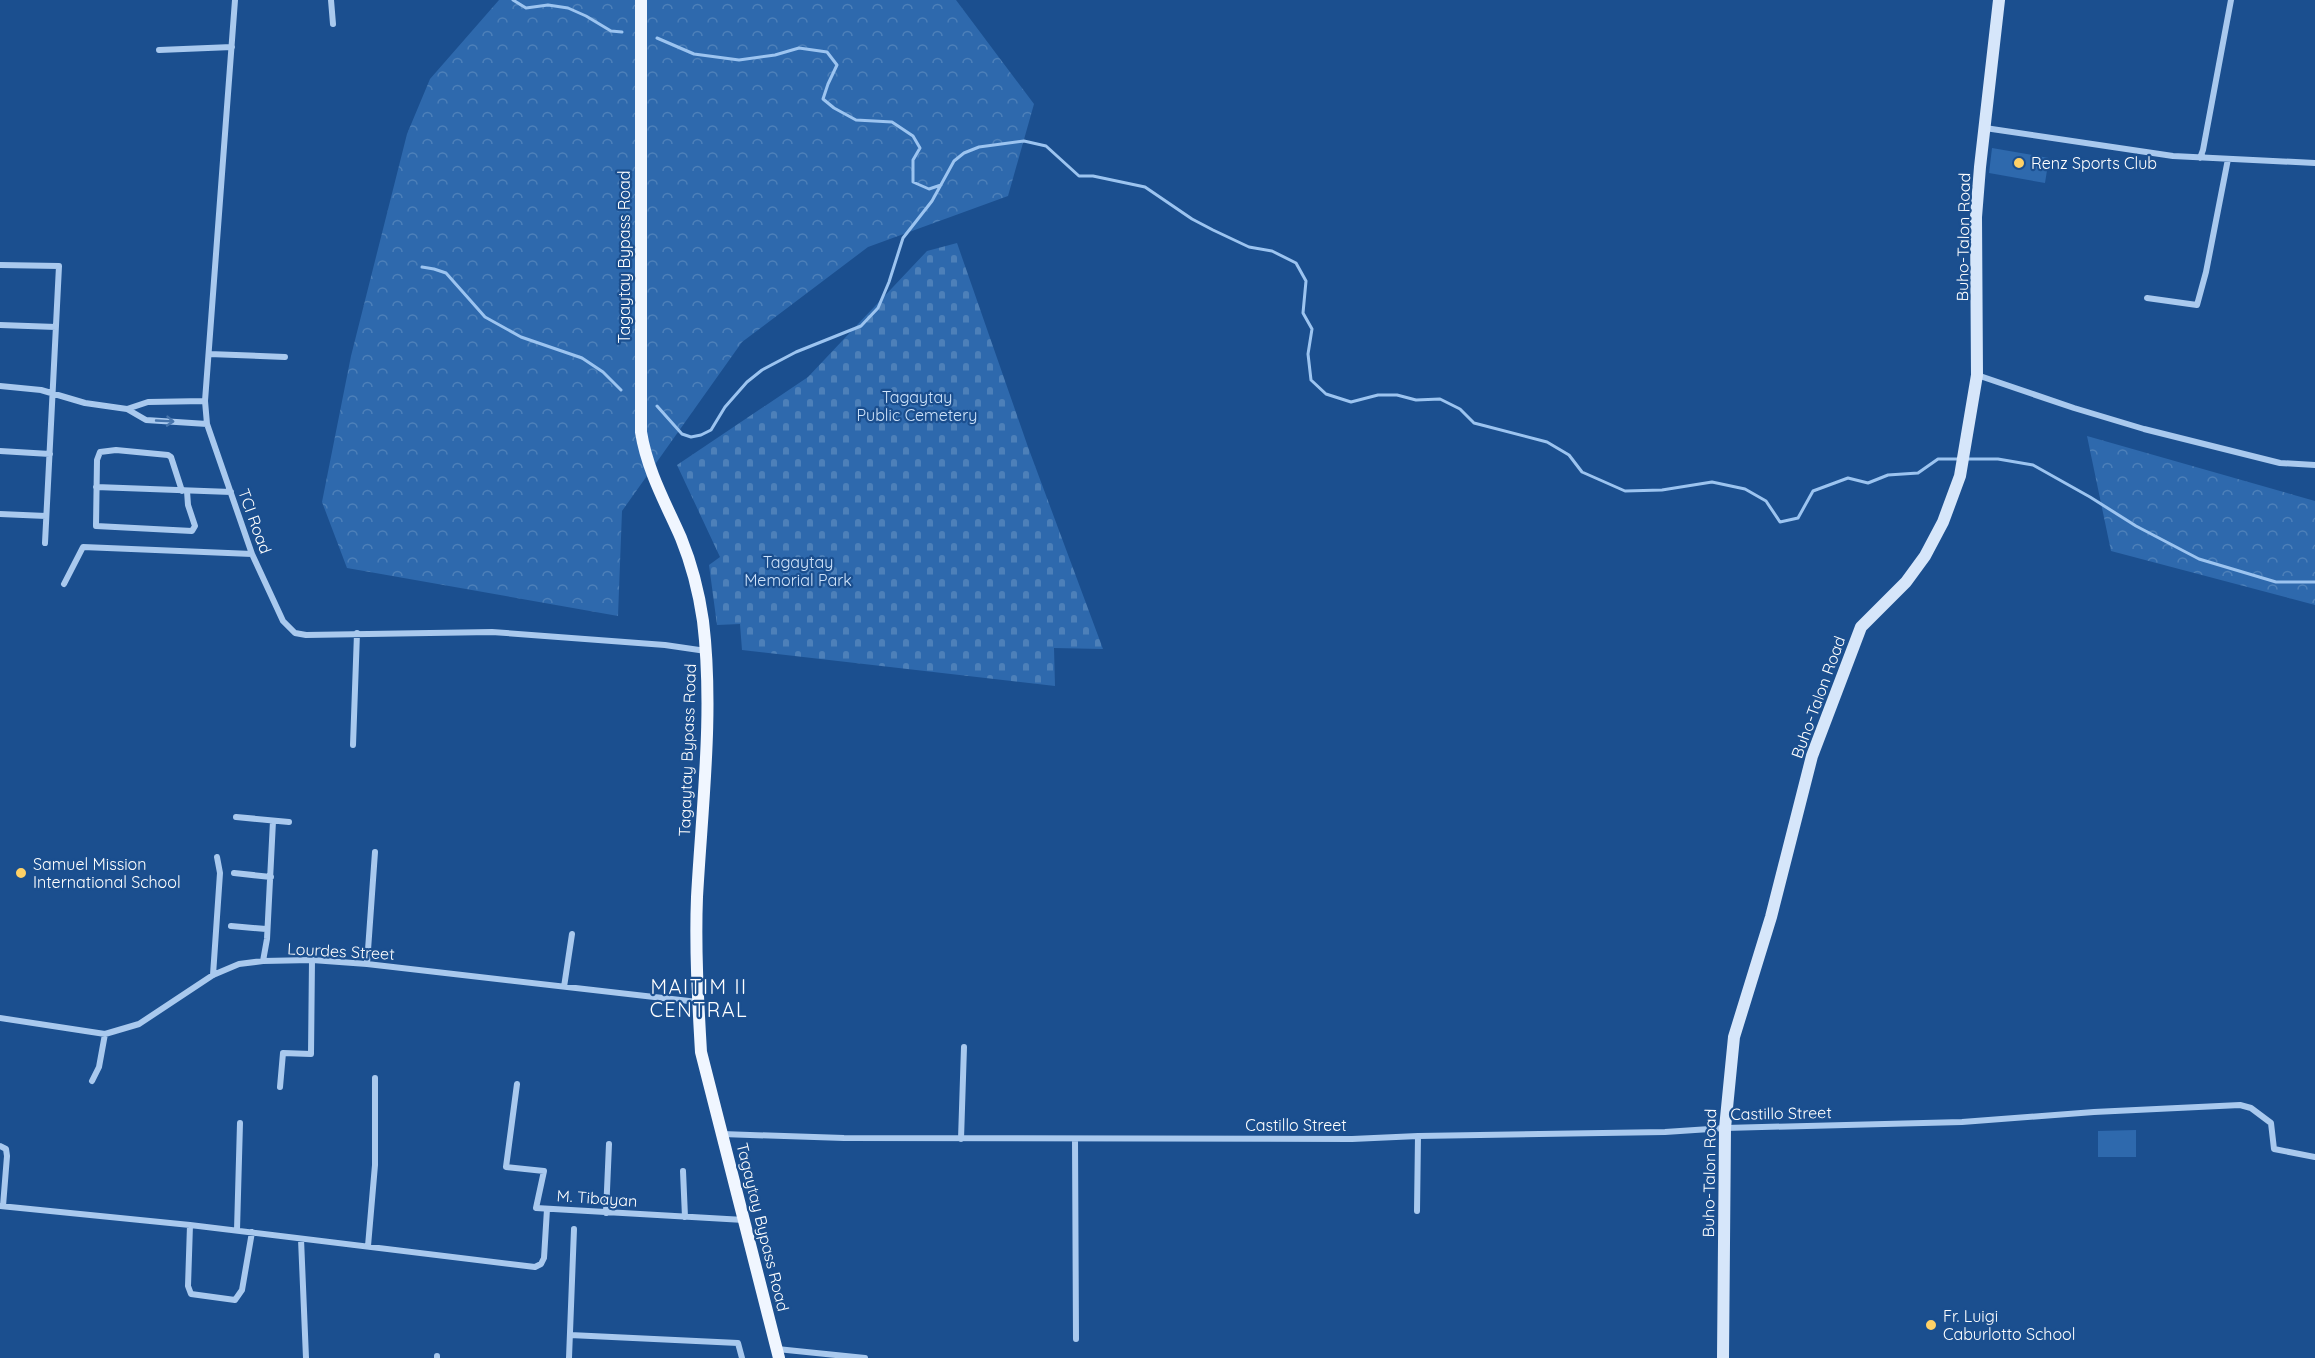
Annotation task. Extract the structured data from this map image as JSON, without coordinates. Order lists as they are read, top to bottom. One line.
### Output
{"streets":{"main road":["Tagaytay Bypass Road"],"street":["Buho-Talon Road","TCI Road","Lourdes Street","Castillo Street","M. Tibayan"]},"crossings":[["Buho-Talon Road","Castillo Street"],["Tagaytay Bypass Road","TCI Road"],["Tagaytay Bypass Road","Lourdes Street"],["Tagaytay Bypass Road","Castillo Street"],["Tagaytay Bypass Road","M. Tibayan"]],"districts":["MAITIM II CENTRAL"],"parks":["Tagaytay Public Cemetery","Tagaytay Memorial Park"],"places":["Renz Sports Club","Samuel Mission International School","Fr. Luigi Caburlotto School"]}
